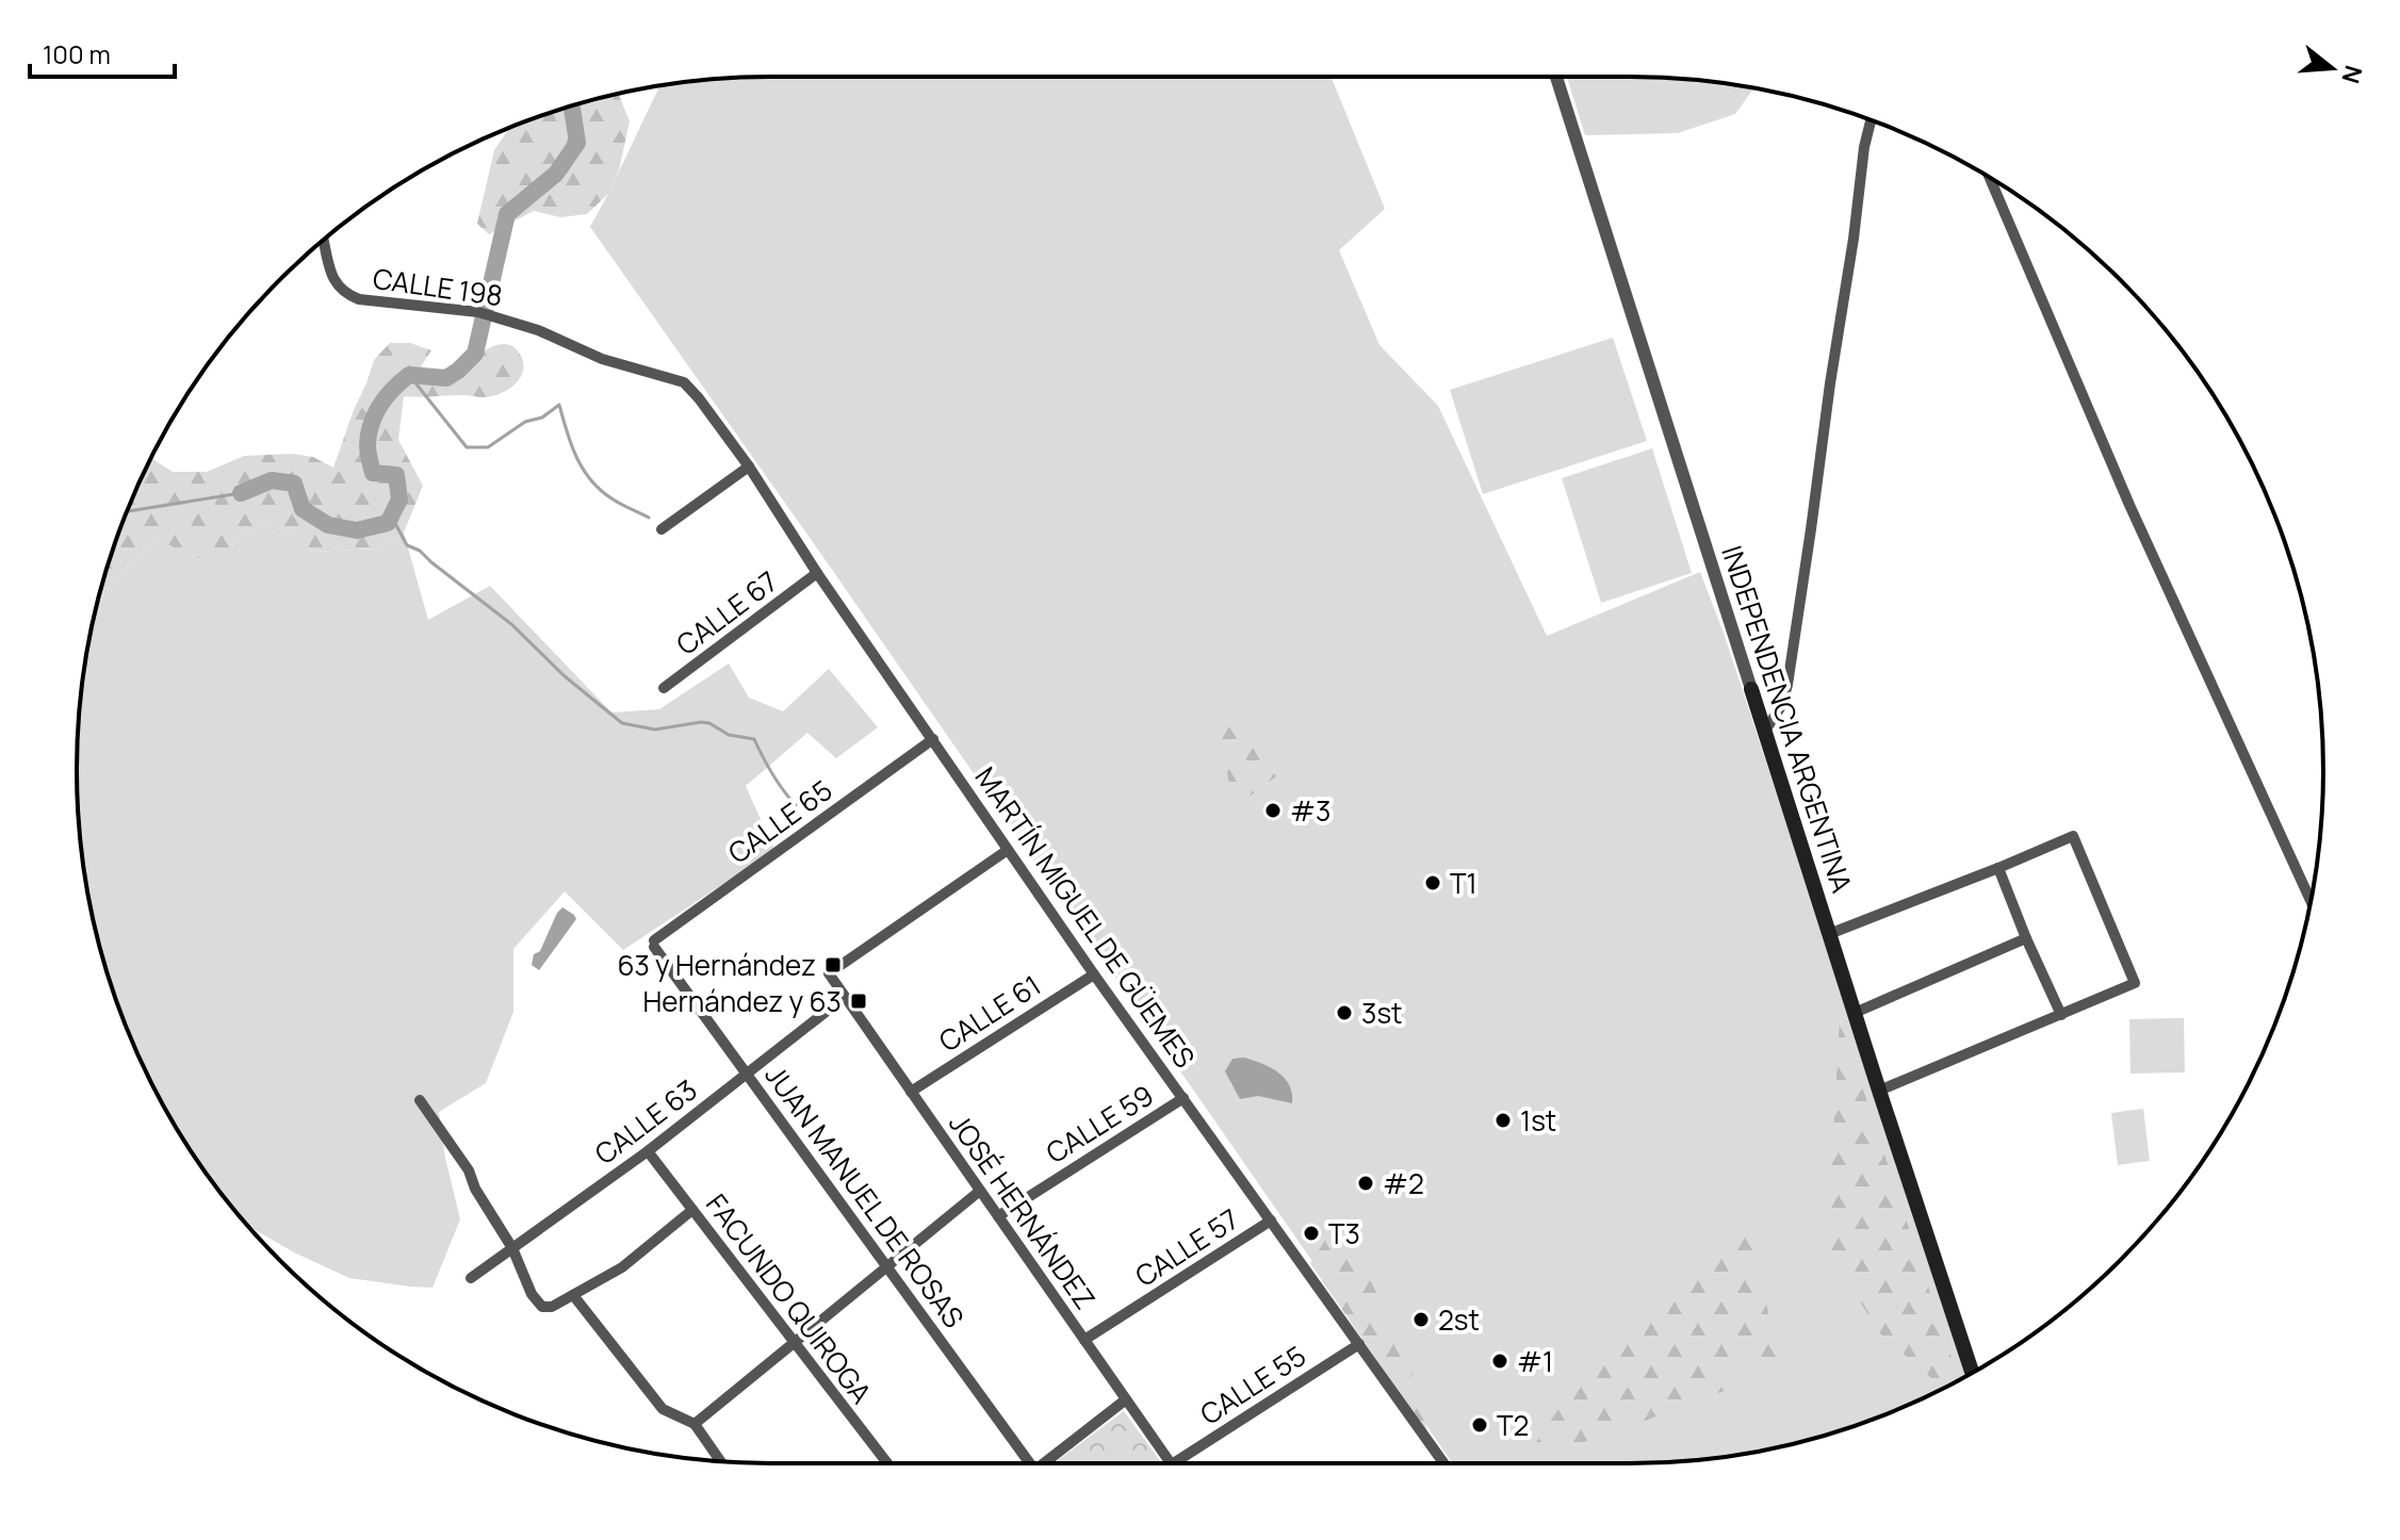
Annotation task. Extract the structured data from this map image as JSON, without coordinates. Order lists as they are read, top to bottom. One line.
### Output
{"streets":{"main road":["INDEPENDENCIA ARGENTINA"],"street":["CALLE 198","CALLE 67","CALLE 65","MARTÍN MIGUEL DE GÜEMES","CALLE 61","CALLE 63","CALLE 59","JUAN MANUEL DE ROSAS","JOSÉ HERNÁNDEZ","CALLE 57","FACUNDO QUIROGA","CALLE 55"]},"crossings":[["CALLE 198","MARTÍN MIGUEL DE GÜEMES"],["CALLE 67","MARTÍN MIGUEL DE GÜEMES"],["CALLE 65","MARTÍN MIGUEL DE GÜEMES"],["CALLE 65","JUAN MANUEL DE ROSAS"],["MARTÍN MIGUEL DE GÜEMES","CALLE 61"],["MARTÍN MIGUEL DE GÜEMES","CALLE 59"],["MARTÍN MIGUEL DE GÜEMES","JOSÉ HERNÁNDEZ"],["MARTÍN MIGUEL DE GÜEMES","CALLE 57"],["MARTÍN MIGUEL DE GÜEMES","CALLE 55"],["CALLE 61","JOSÉ HERNÁNDEZ"],["CALLE 63","JUAN MANUEL DE ROSAS"],["CALLE 63","JOSÉ HERNÁNDEZ"],["CALLE 63","FACUNDO QUIROGA"],["CALLE 59","JOSÉ HERNÁNDEZ"],["JOSÉ HERNÁNDEZ","CALLE 57"]],"places":{"other":["#3","T1","3st","1st","#2","T3","2st","#1","T2"],"transit":["63 y Hernández","Hernández y 63"]},"scale_bar":"100 m","north":"right"}
